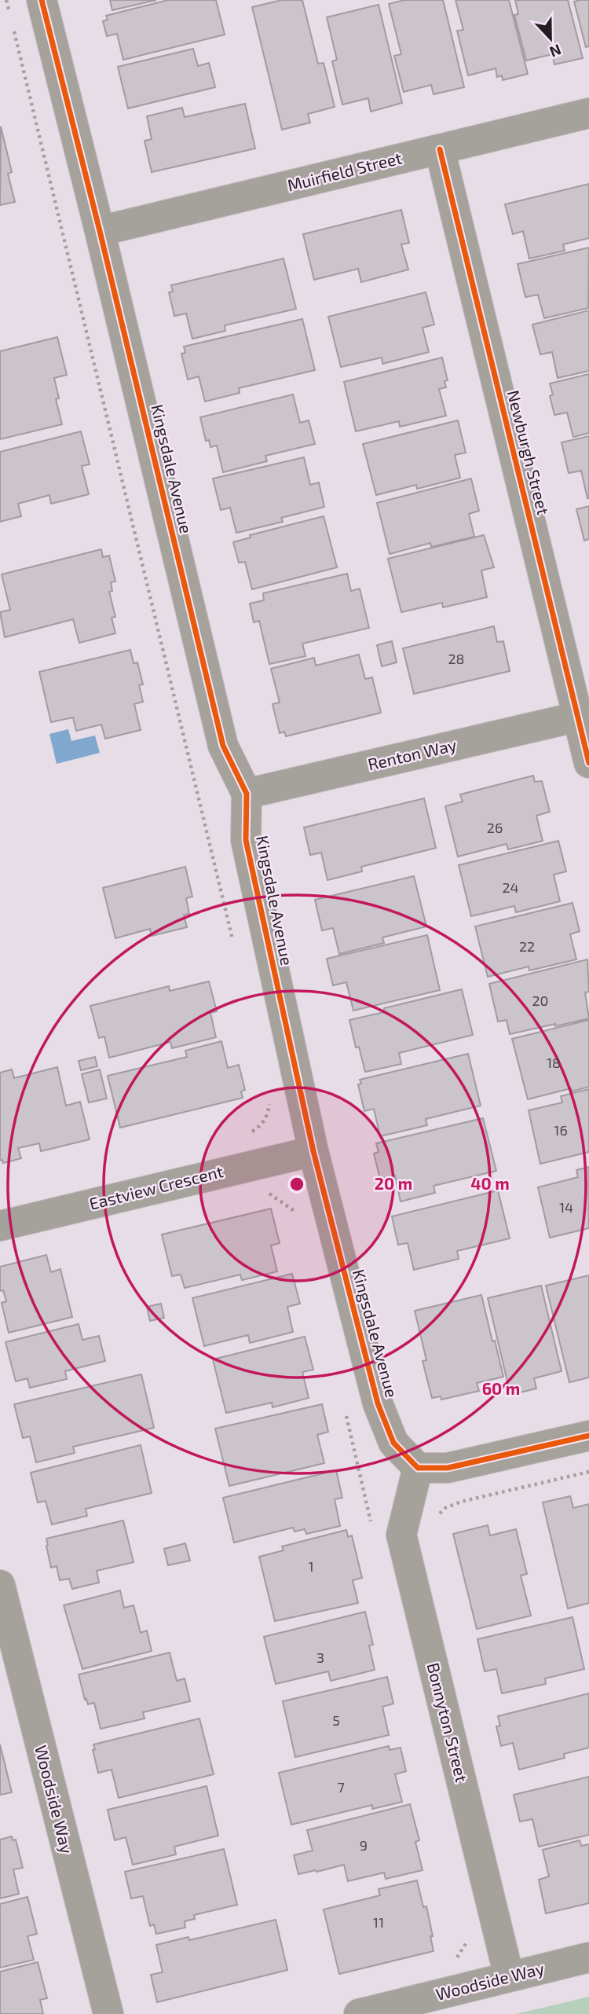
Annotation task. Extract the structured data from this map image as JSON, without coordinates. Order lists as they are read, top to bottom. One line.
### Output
{"streets":{"street":["Muirfield Street","Newburgh Street","Kingsdale Avenue","Renton Way","Eastview Crescent","Bonnyton Street","Woodside Way"]},"crossings":[["Muirfield Street","Newburgh Street"],["Muirfield Street","Kingsdale Avenue"],["Newburgh Street","Renton Way"],["Kingsdale Avenue","Renton Way"],["Kingsdale Avenue","Eastview Crescent"],["Kingsdale Avenue","Bonnyton Street"],["Bonnyton Street","Woodside Way"]],"house_numbers":["28","26","24","22","20","18","16","14","1","3","5","7","9","11"],"north":"bottom","rings":["20 m","40 m","60 m"]}
